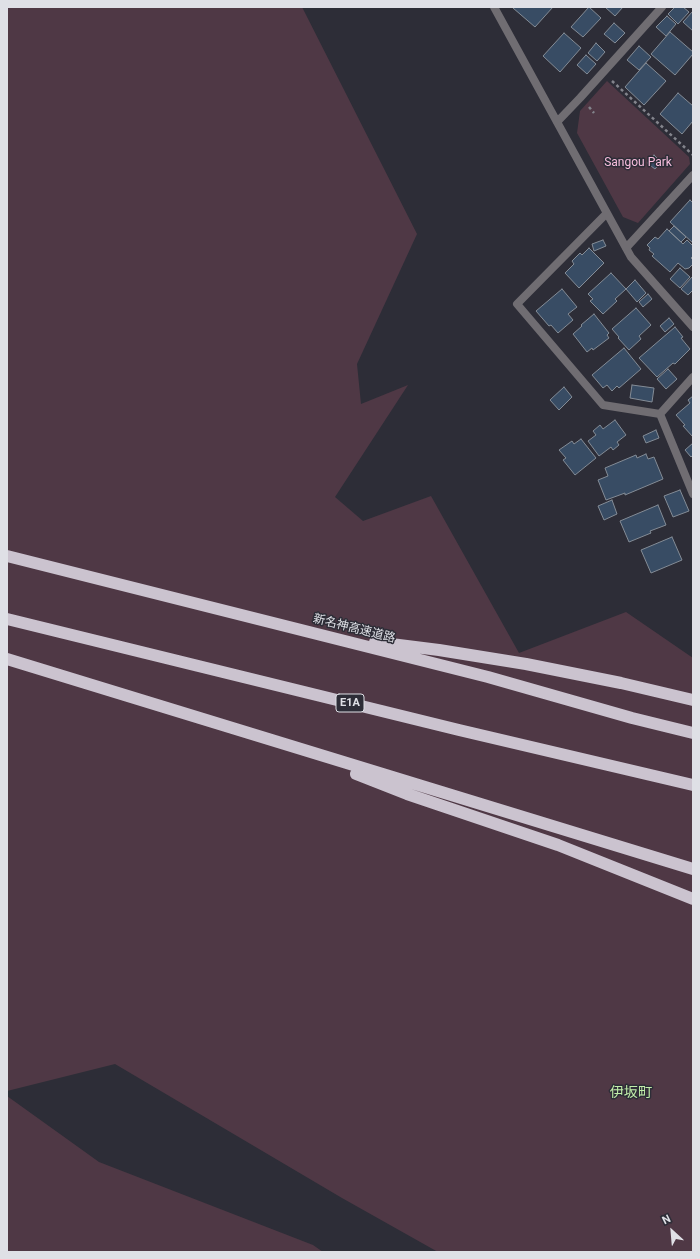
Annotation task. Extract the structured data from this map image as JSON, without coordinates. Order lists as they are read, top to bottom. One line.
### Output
{"streets":{"highway":["新名神高速道路","E1A"]},"districts":["伊坂町"],"parks":["Sangou Park"],"north":"top left"}
